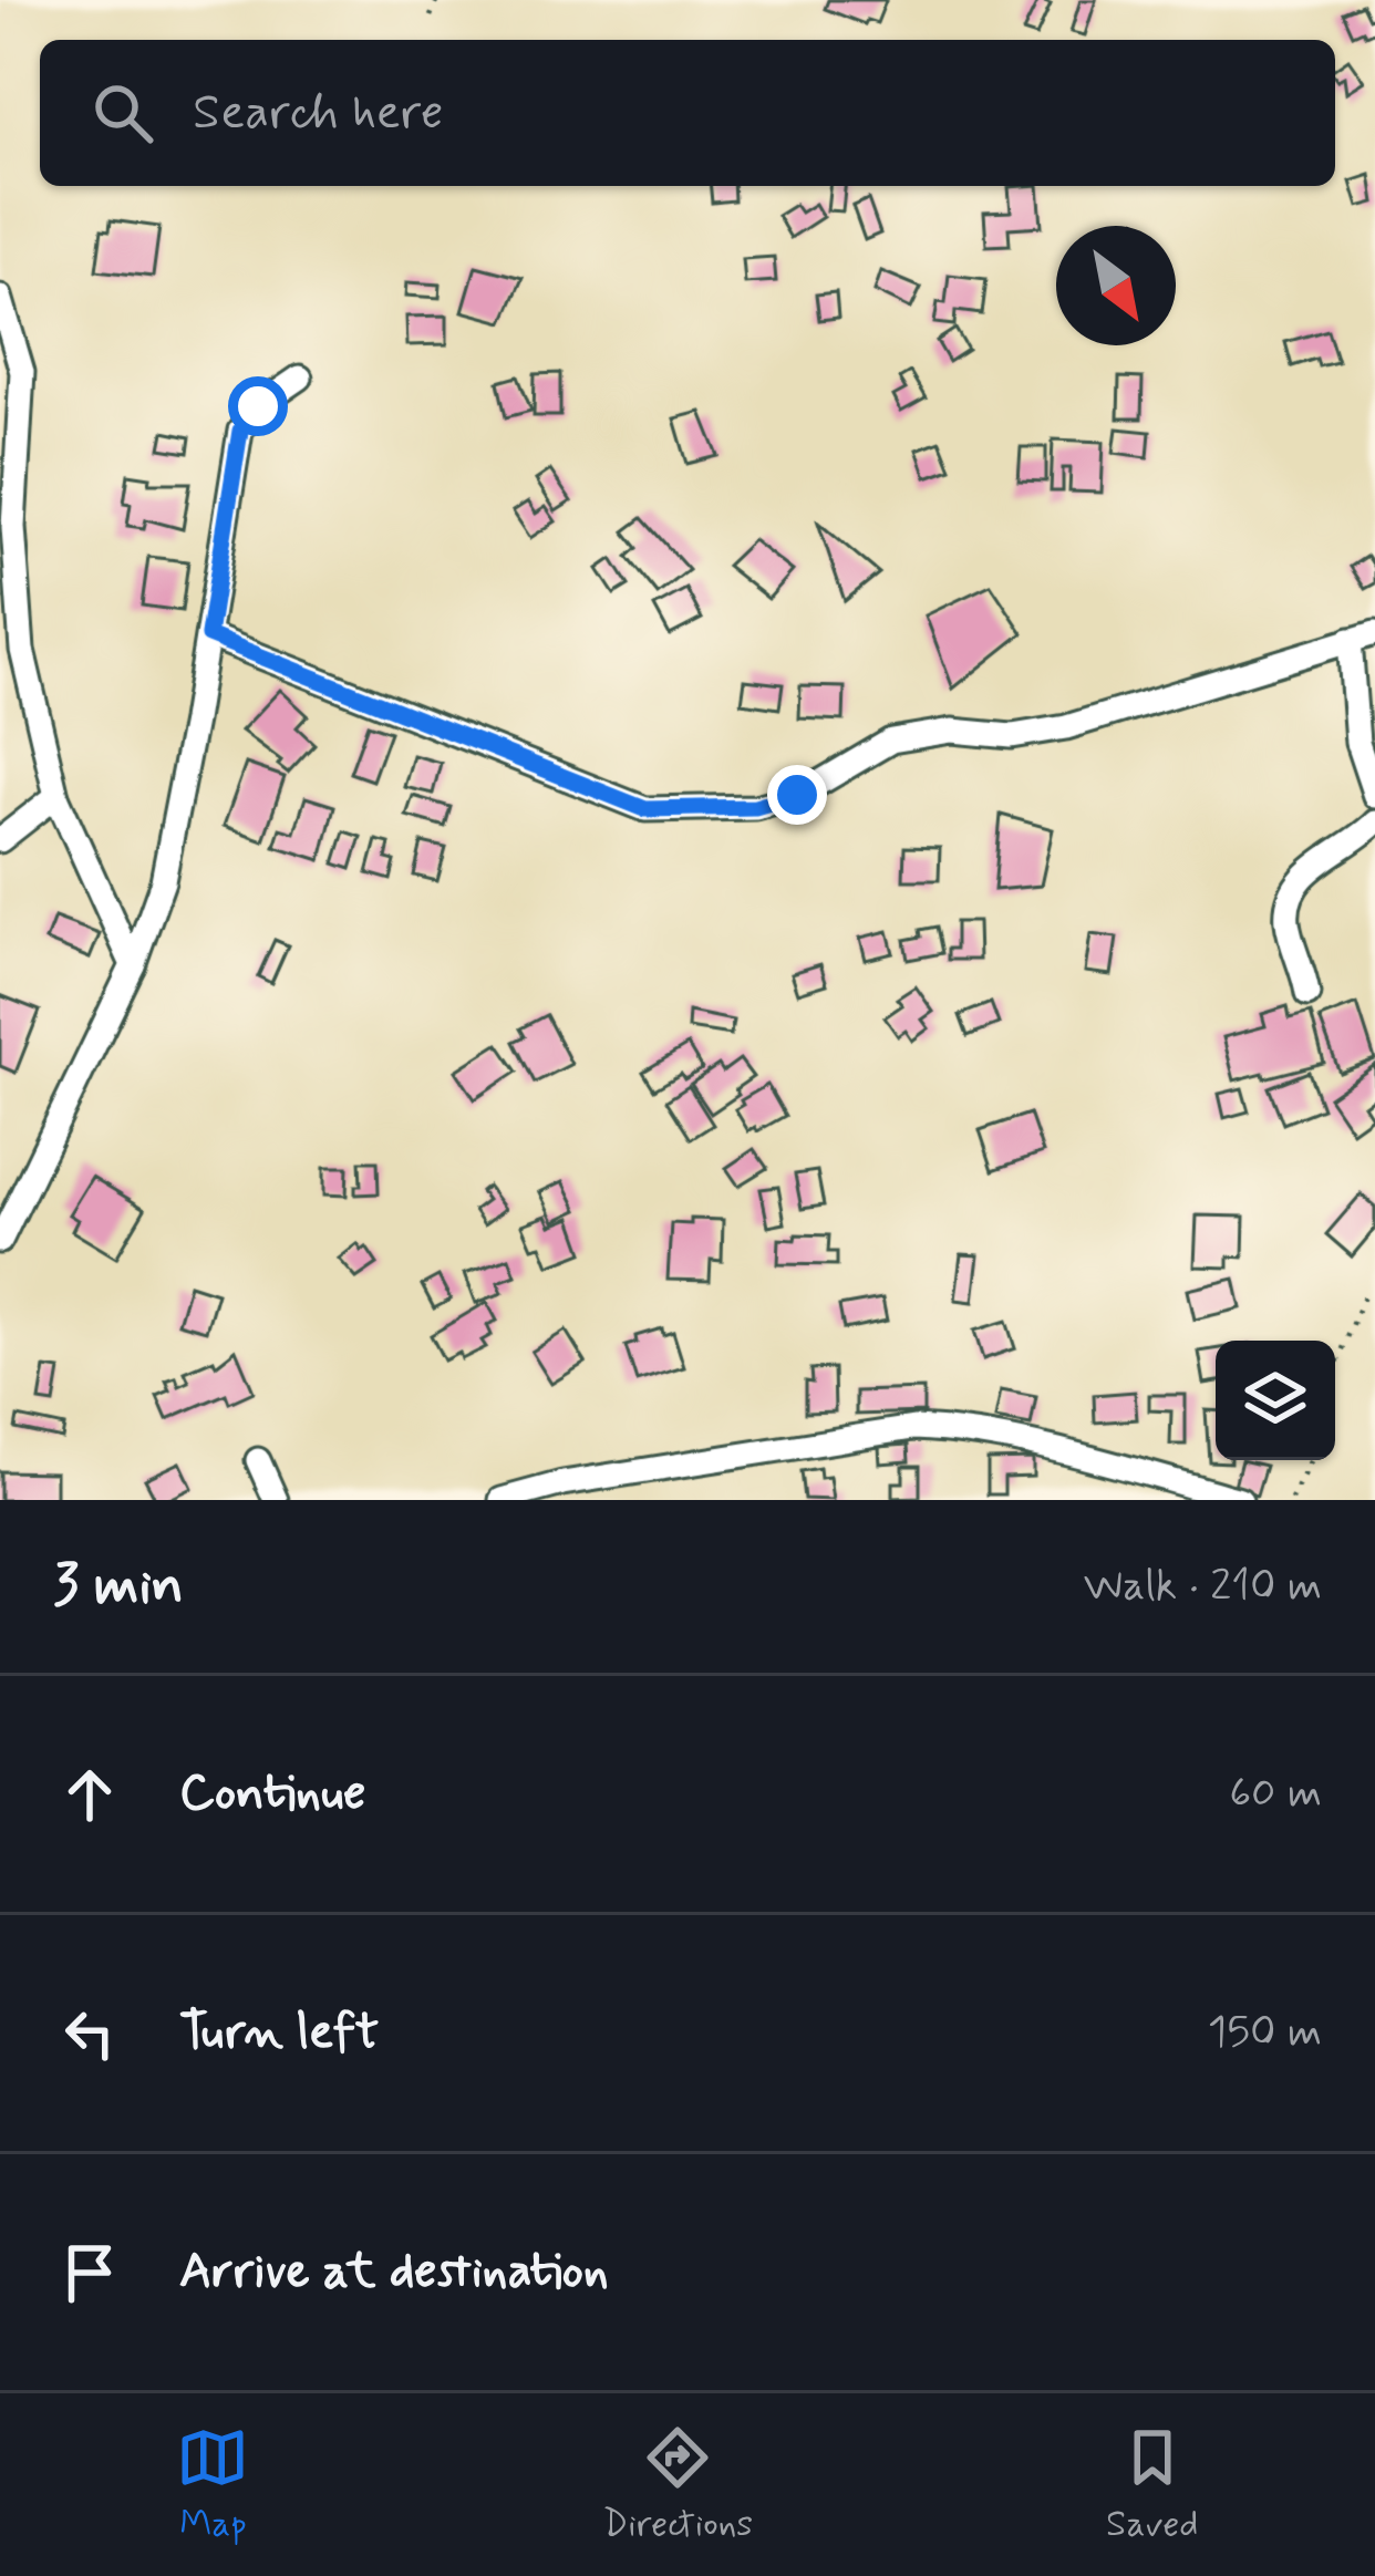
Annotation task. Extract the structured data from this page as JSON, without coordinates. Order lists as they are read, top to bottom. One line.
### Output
{"north":"bottom right","page":{"search":"Search here","heading":["3 min","Walk · 210 m"],"list":[["Continue","60 m"],["Turn left","150 m"],"Arrive at destination"],"nav":["Map","Directions","Saved"]}}
